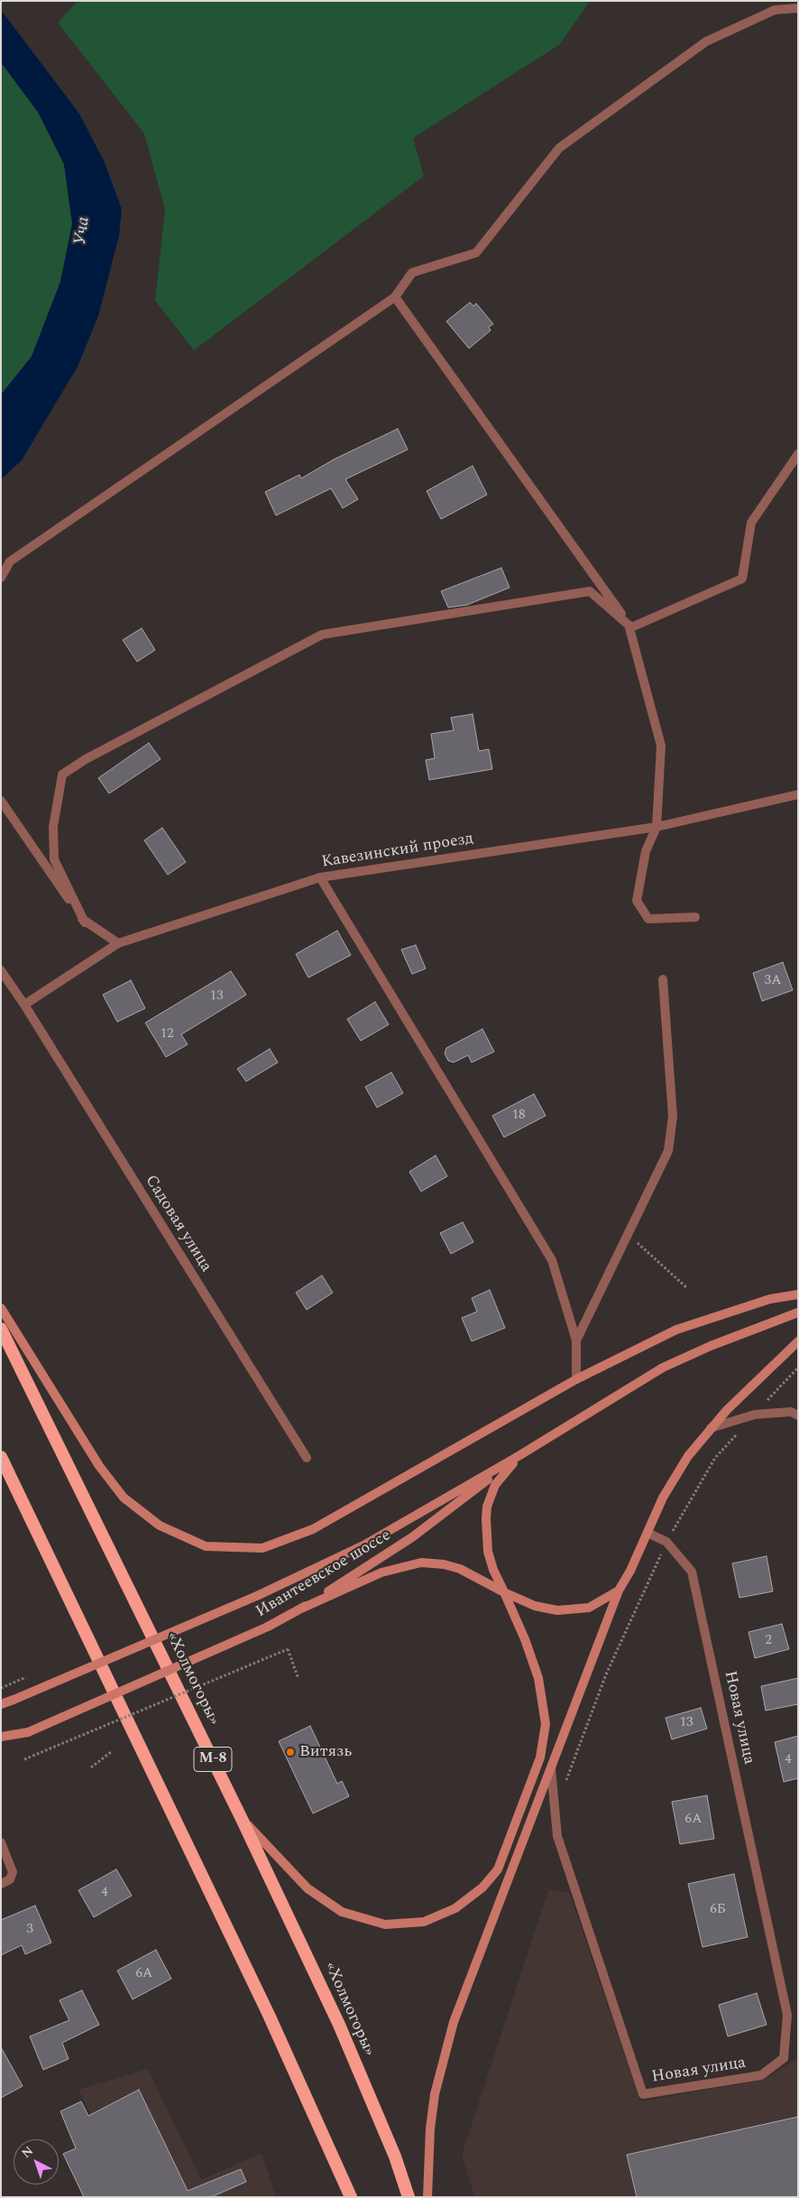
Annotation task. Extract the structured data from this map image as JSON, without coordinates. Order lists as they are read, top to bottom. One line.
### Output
{"streets":{"highway":["«Холмогоры»","М-8"],"main road":["Ивантеевское шоссе"],"street":["Кавезинский проезд","Садовая улица","Новая улица"]},"crossings":[["Кавезинский проезд","Садовая улица"]],"water":["Уча"],"places":["Витязь"],"house_numbers":["3А","13","12","18","2","13","4","6А","4","6Б","3","6А"],"north":"top left"}
